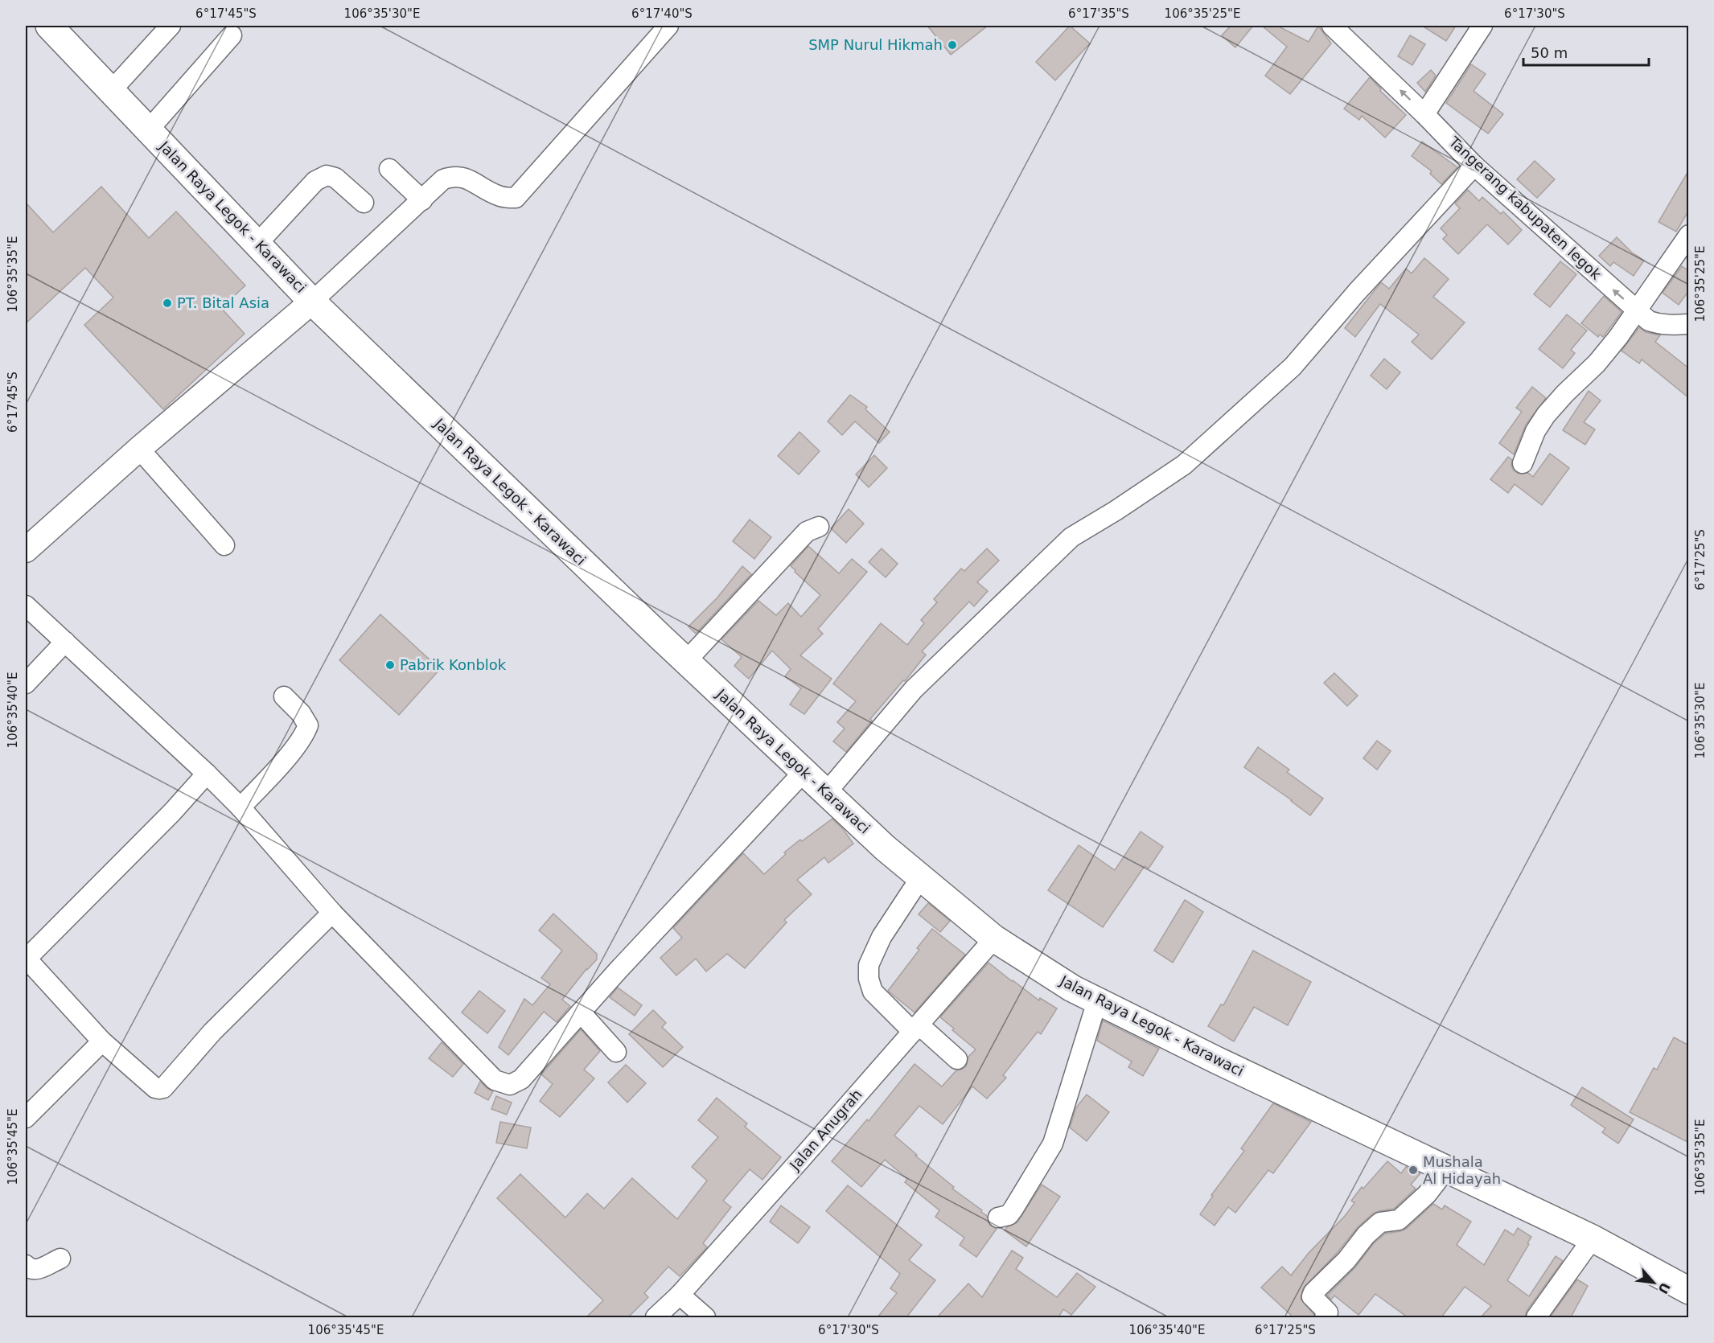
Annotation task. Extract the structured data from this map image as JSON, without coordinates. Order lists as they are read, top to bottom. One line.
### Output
{"streets":{"main road":["Jalan Raya Legok - Karawaci"],"street":["Tangerang kabupaten legok","Jalan Anugrah"]},"crossings":[["Jalan Raya Legok - Karawaci","Jalan Anugrah"]],"one_way":["Tangerang kabupaten legok"],"places":["SMP Nurul Hikmah","PT. Bital Asia","Pabrik Konblok","Mushala Al Hidayah"],"scale_bar":"50 m","north":"bottom right","coordinates":["6°17'45\"S","106°35'30\"E","6°17'40\"S","6°17'35\"S","106°35'25\"E","6°17'30\"S","106°35'35\"E","6°17'25\"S","106°35'40\"E","106°35'45\"E"]}
